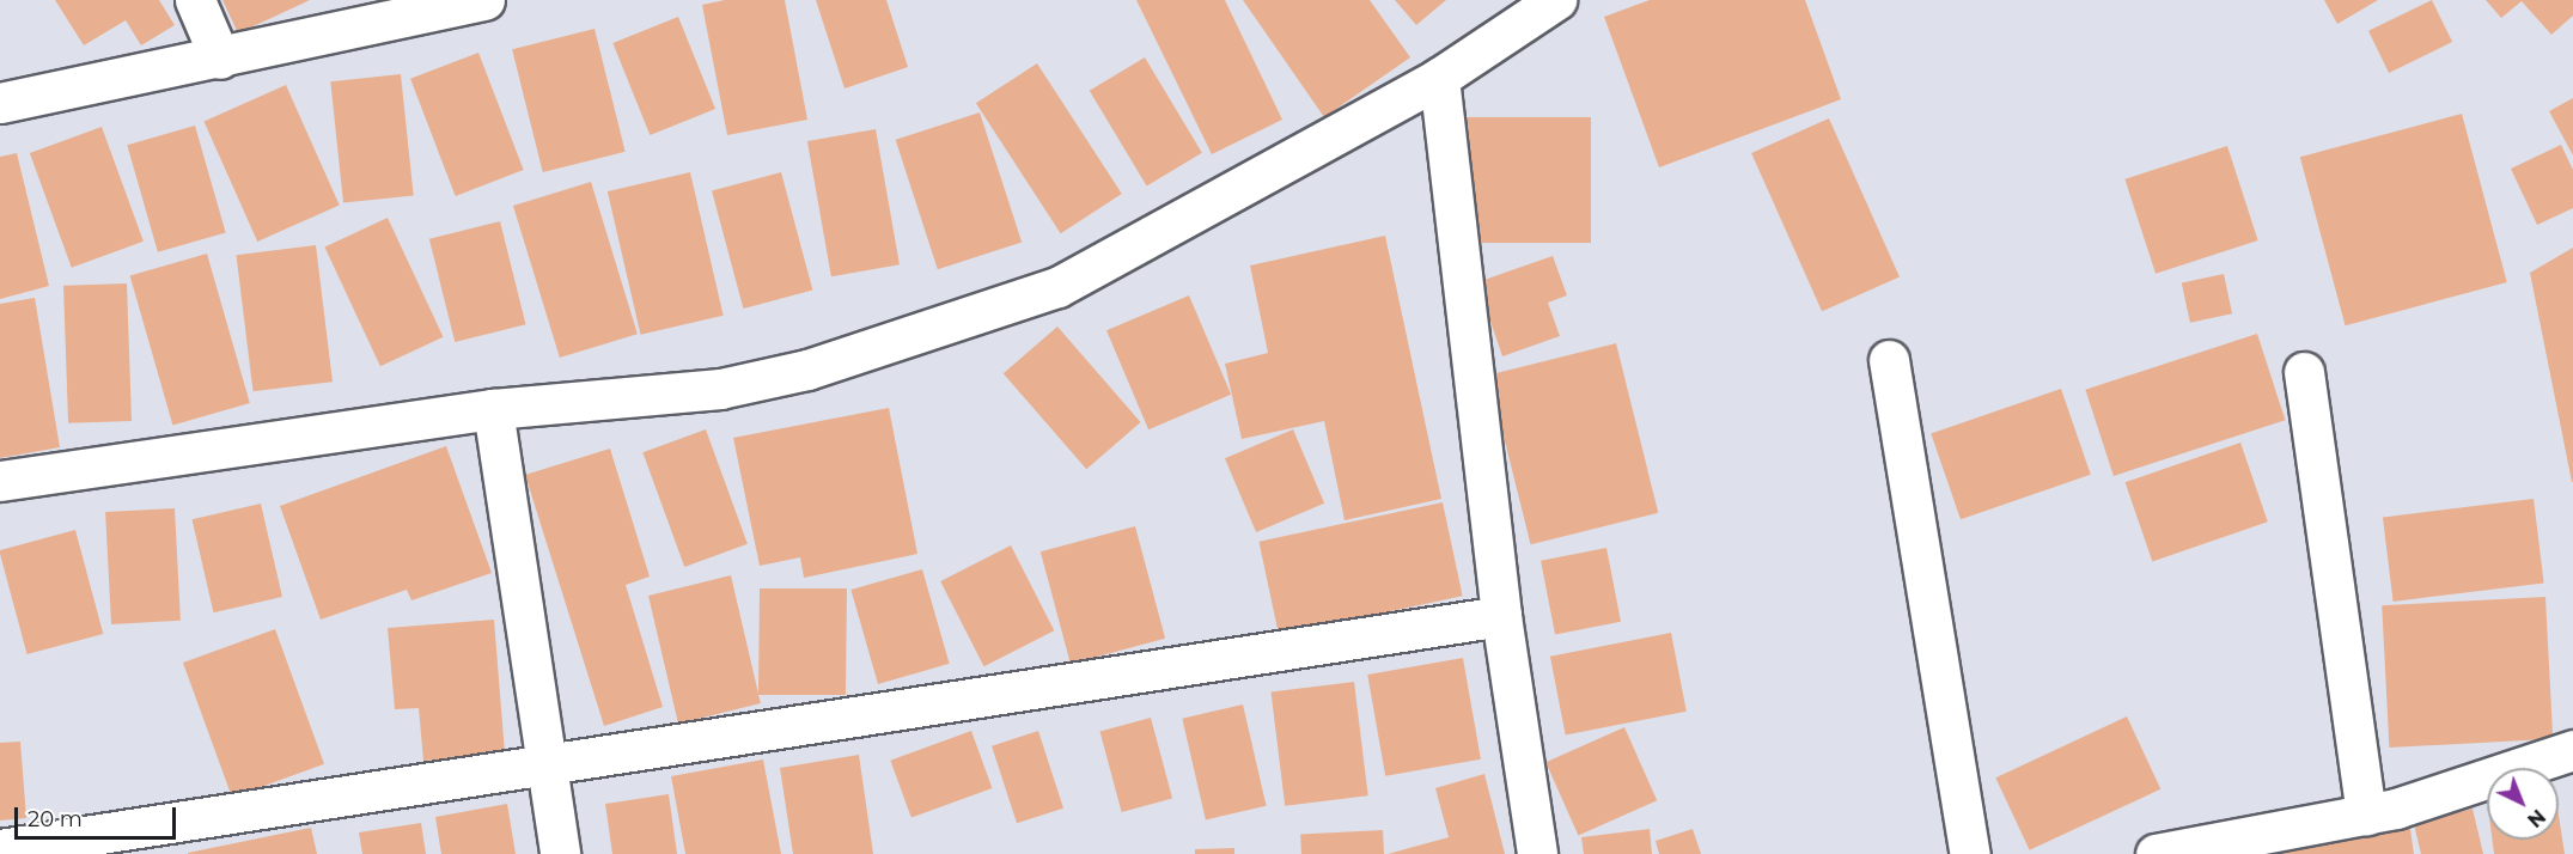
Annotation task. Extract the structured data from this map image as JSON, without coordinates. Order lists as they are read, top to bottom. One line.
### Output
{"scale_bar":"20 m","north":"bottom right"}
